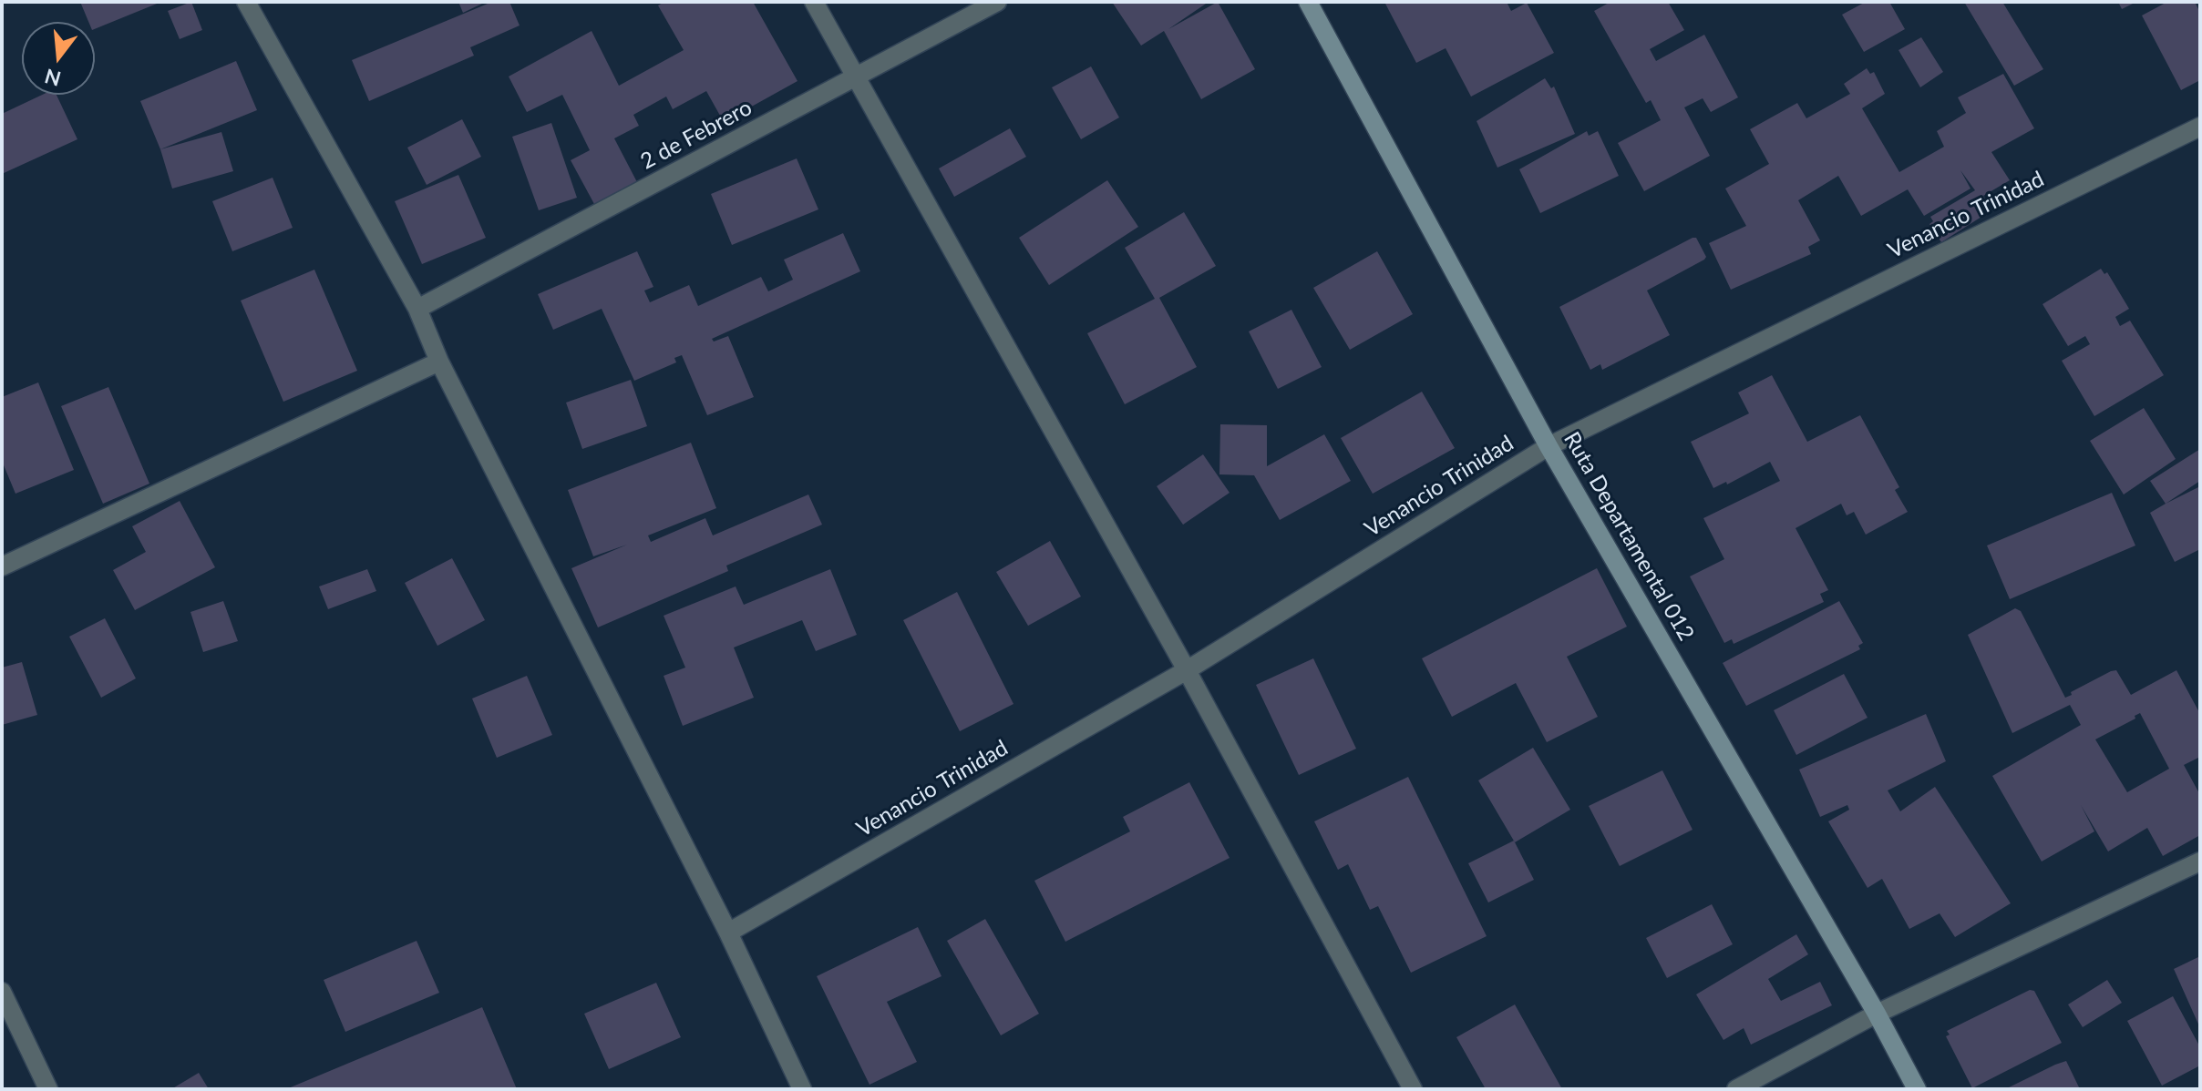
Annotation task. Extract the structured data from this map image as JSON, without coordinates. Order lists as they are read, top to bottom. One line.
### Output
{"streets":{"main road":["Ruta Departamental 012"],"street":["2 de Febrero","Venancio Trinidad"]},"crossings":[["Venancio Trinidad","Ruta Departamental 012"]],"north":"bottom"}
